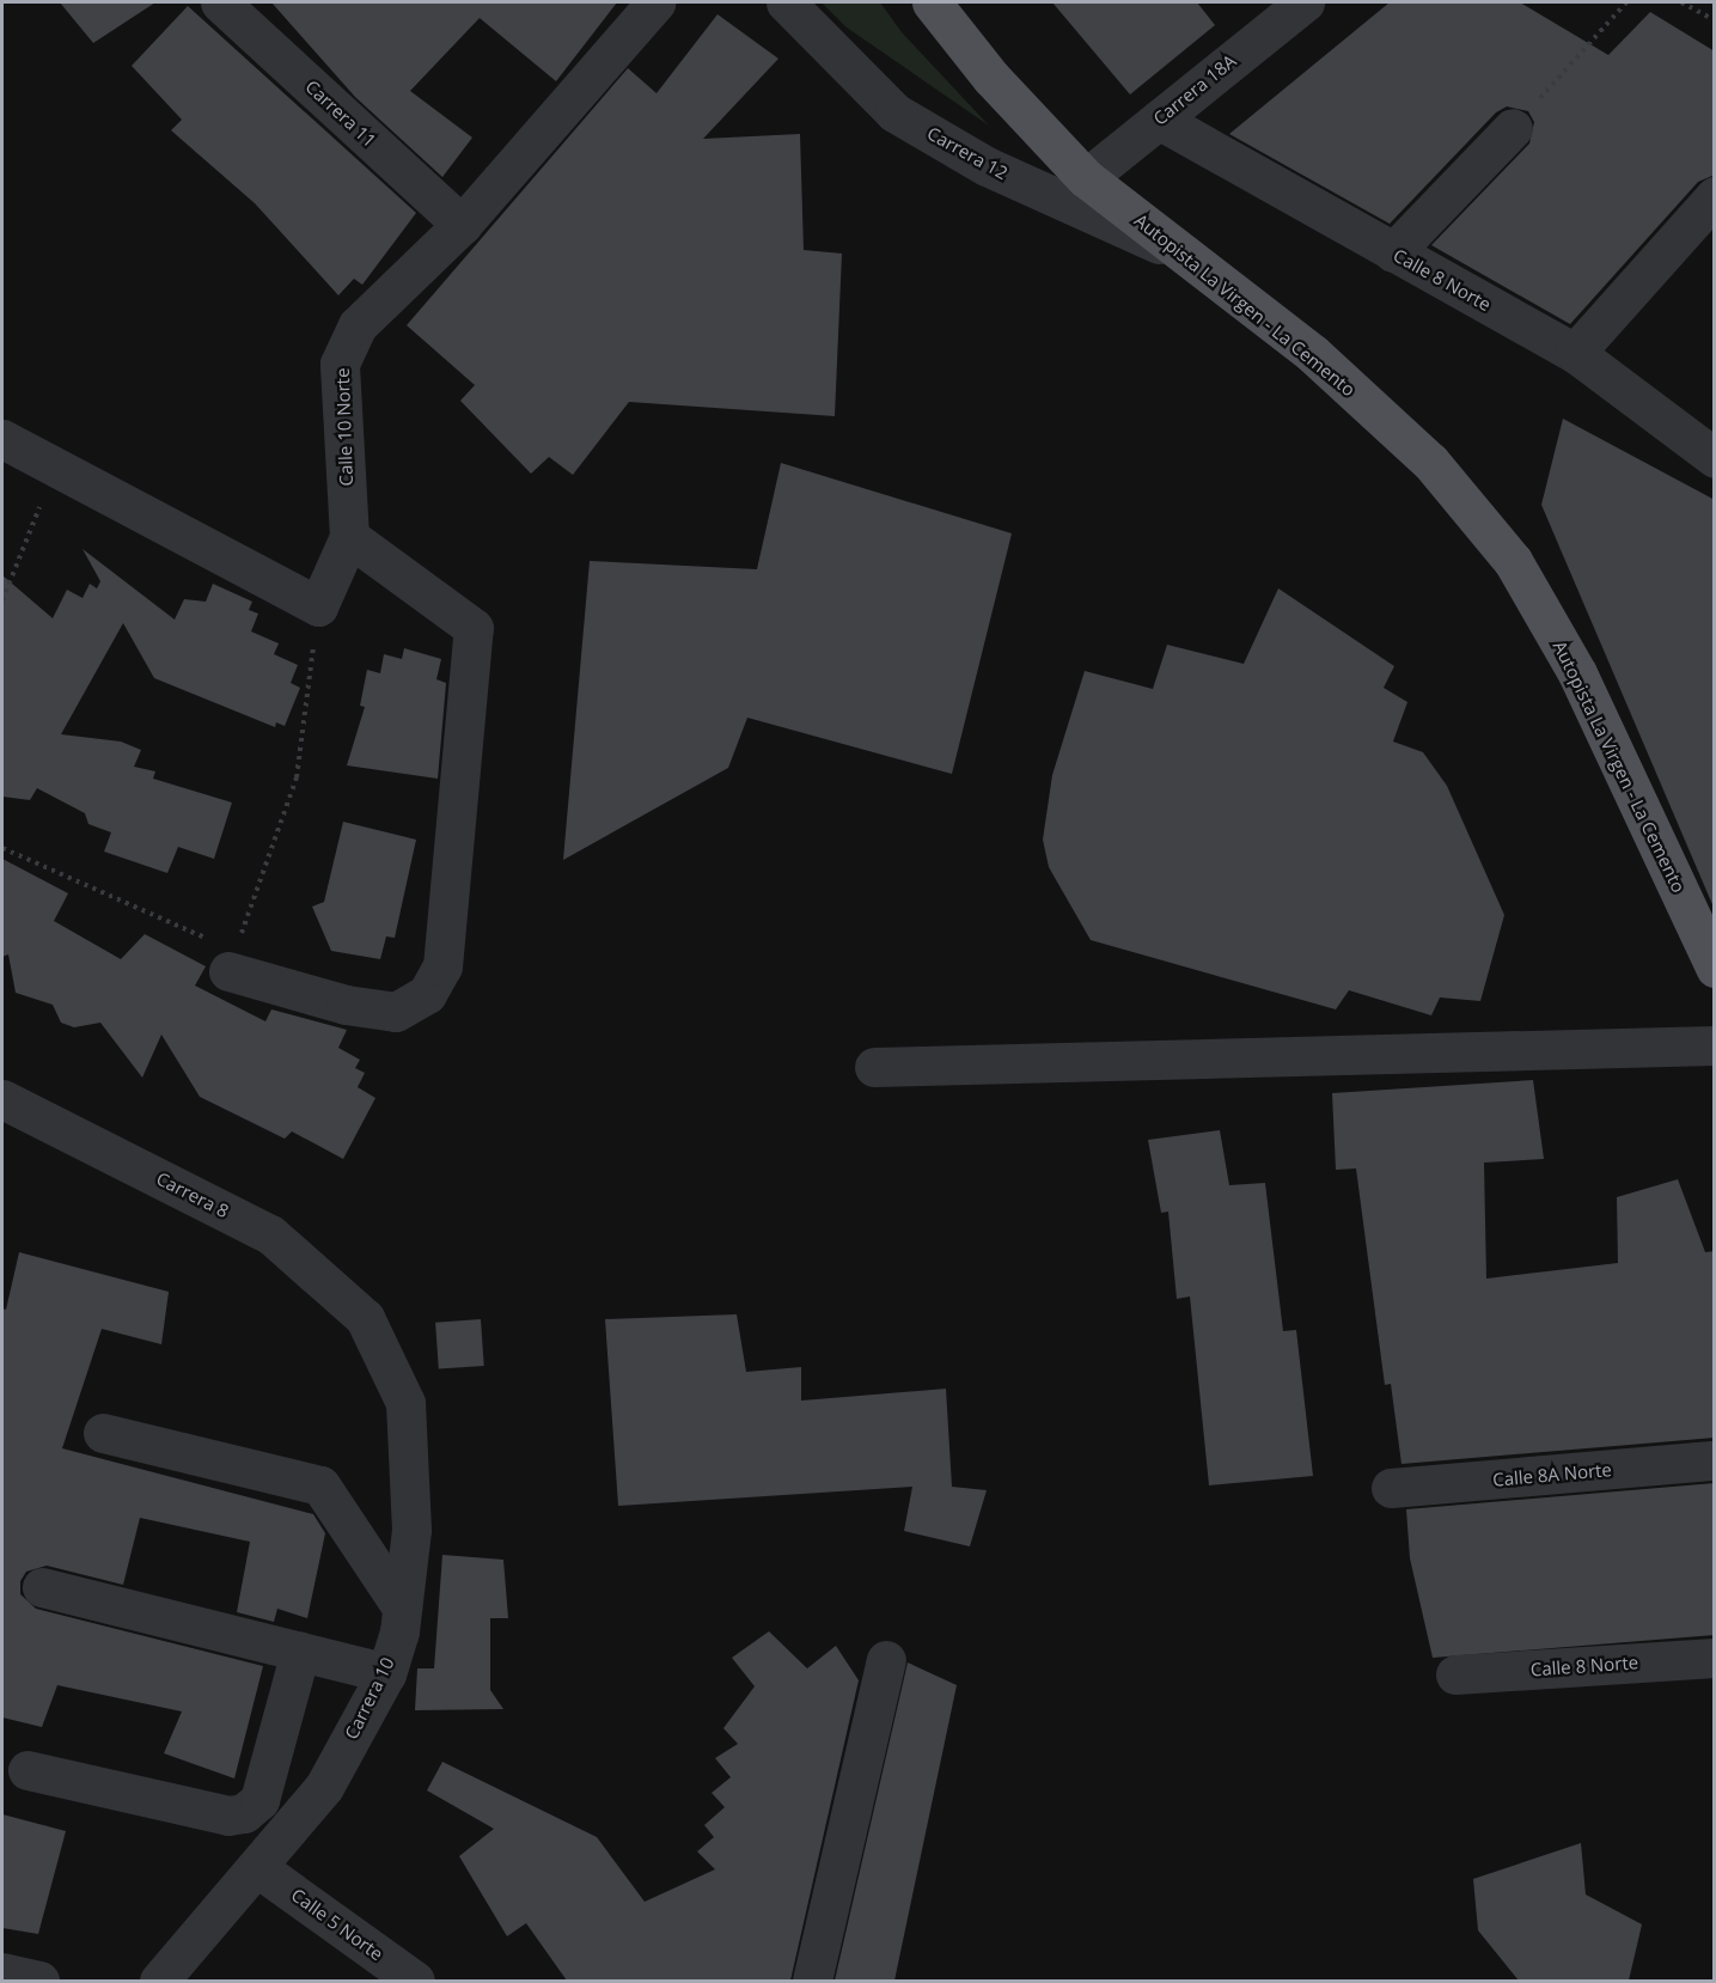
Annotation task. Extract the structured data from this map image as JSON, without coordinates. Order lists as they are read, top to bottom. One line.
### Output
{"streets":{"main road":["Autopista La Virgen - La Cemento"],"street":["Carrera 18A","Carrera 11","Carrera 12","Calle 8 Norte","Calle 10 Norte","Carrera 8","Calle 8A Norte","Carrera 10","Calle 5 Norte"]},"crossings":[["Carrera 18A","Calle 8 Norte"],["Carrera 18A","Autopista La Virgen - La Cemento"],["Carrera 11","Calle 10 Norte"],["Carrera 12","Autopista La Virgen - La Cemento"],["Carrera 8","Carrera 10"],["Carrera 10","Calle 5 Norte"]]}
